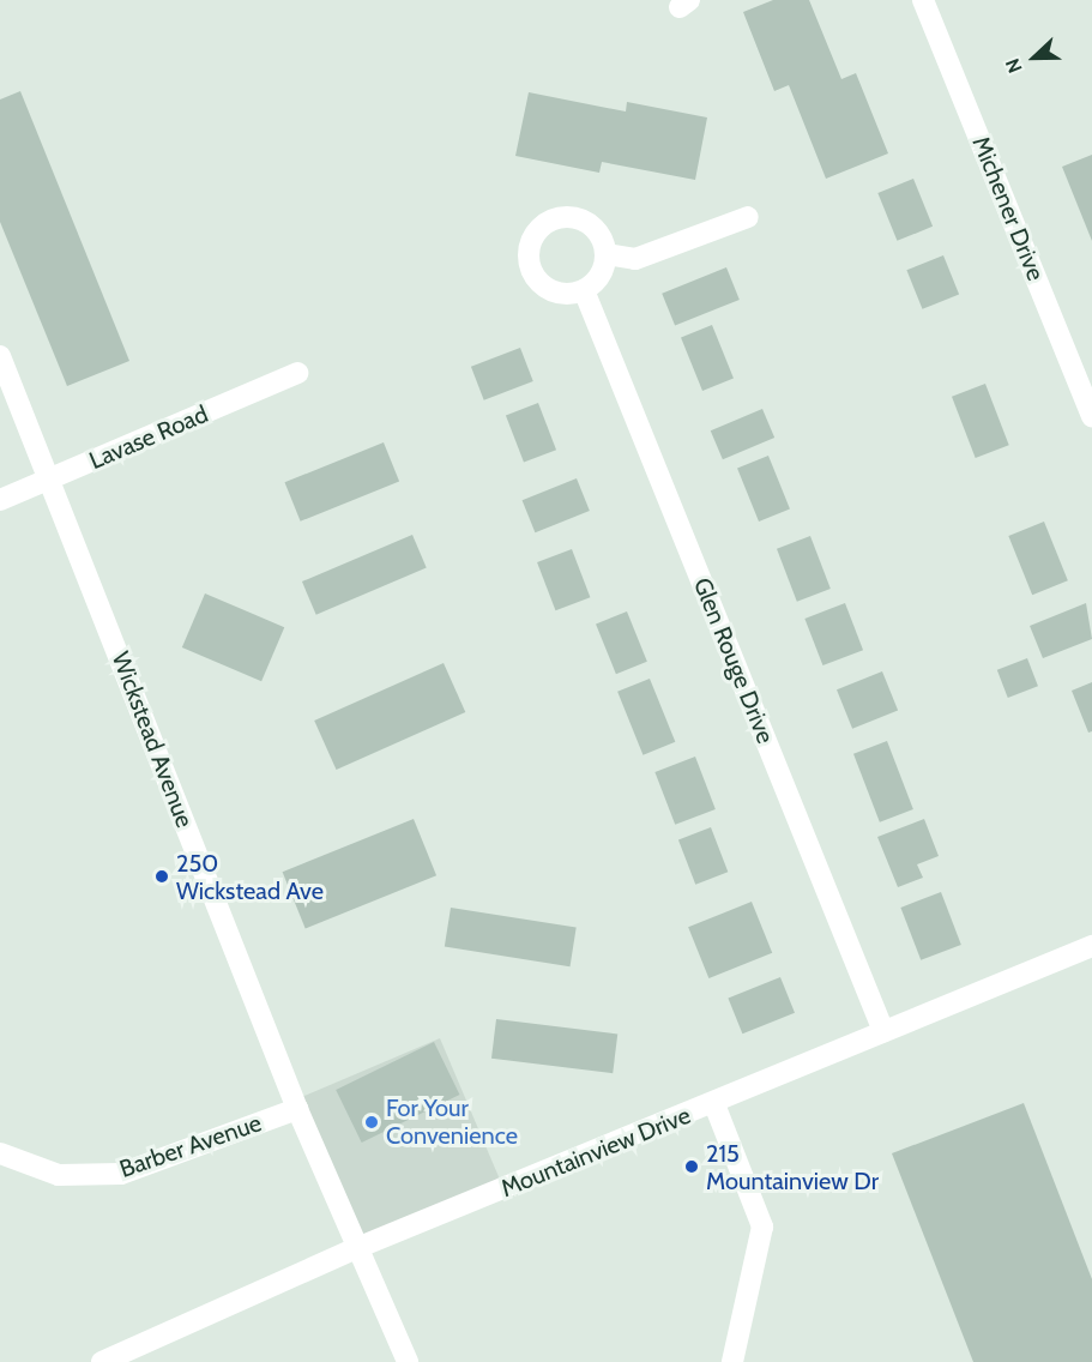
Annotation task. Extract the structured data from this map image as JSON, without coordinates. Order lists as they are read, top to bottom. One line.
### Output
{"streets":{"street":["Michener Drive","Lavase Road","Glen Rouge Drive","Wickstead Avenue","Barber Avenue","Mountainview Drive"]},"crossings":[["Lavase Road","Wickstead Avenue"],["Glen Rouge Drive","Mountainview Drive"],["Wickstead Avenue","Barber Avenue"],["Wickstead Avenue","Mountainview Drive"]],"places":["250 Wickstead Ave","For Your Convenience","215 Mountainview Dr"],"north":"left"}
